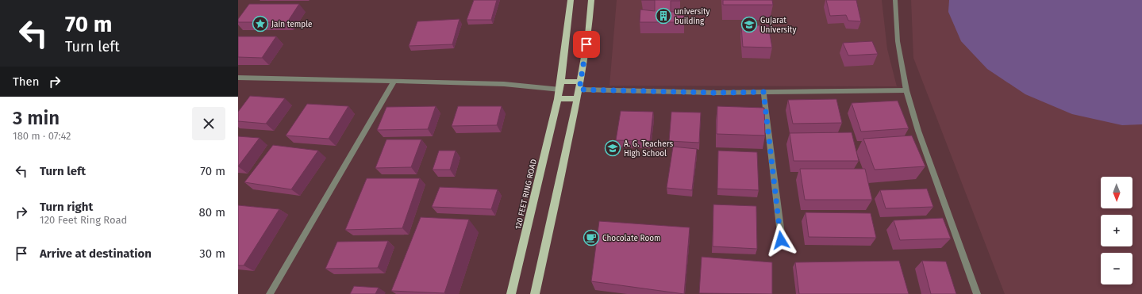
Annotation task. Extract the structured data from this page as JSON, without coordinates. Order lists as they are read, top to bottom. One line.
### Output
{"streets":{"main road":["120 FEET RING ROAD"]},"places":{"building":["university building"],"place":["Jain temple"],"school or university":["Gujarat University","A. G. Teachers High School"],"cafe":["Chocolate Room"]},"north":"bottom","page":{"turn":["70 m","Turn left"],"then":"Then","heading":["3 min","180 m · 07:42"],"list":[{"name":"Turn left","value":"70 m"},{"name":"Turn right","note":"120 Feet Ring Road","value":"80 m"},{"name":"Arrive at destination","value":"30 m"}],"map_buttons":["+","−"]}}
